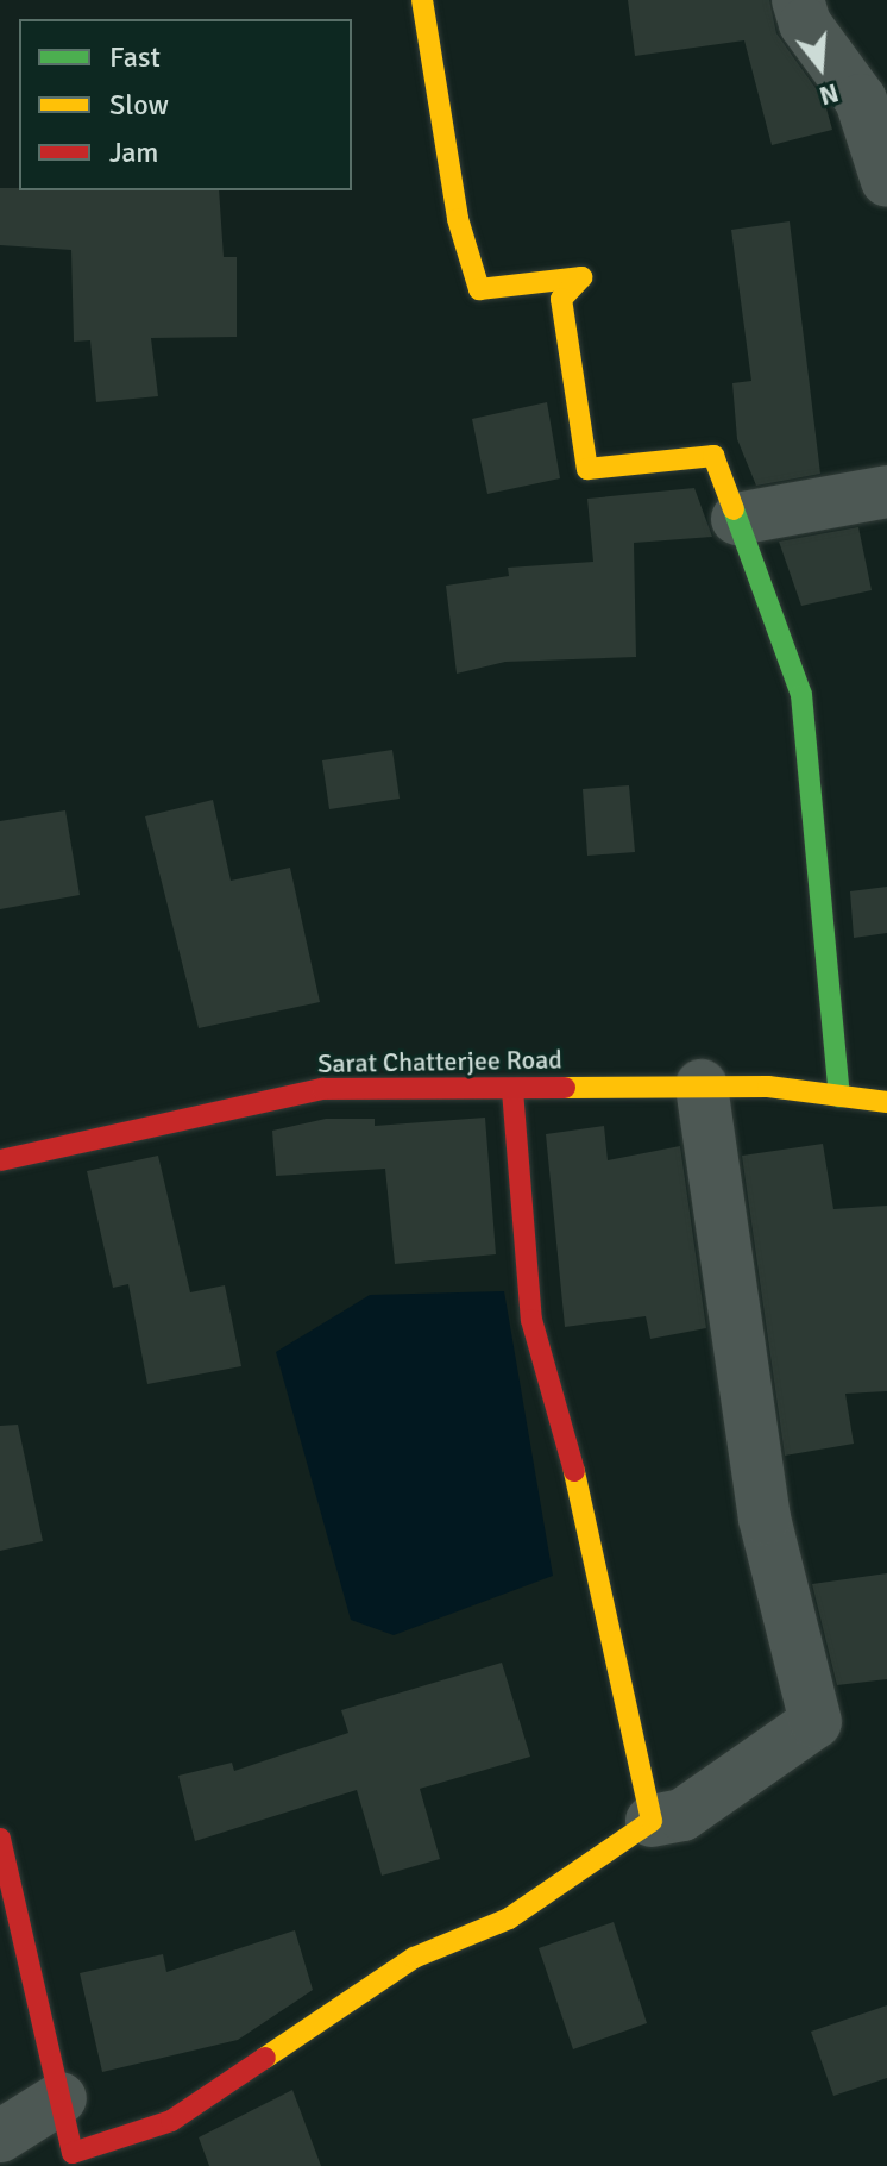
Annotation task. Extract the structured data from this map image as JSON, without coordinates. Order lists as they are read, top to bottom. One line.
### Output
{"streets":{"street":["Sarat Chatterjee Road"]},"legend":["Fast","Slow","Jam"],"north":"bottom"}
